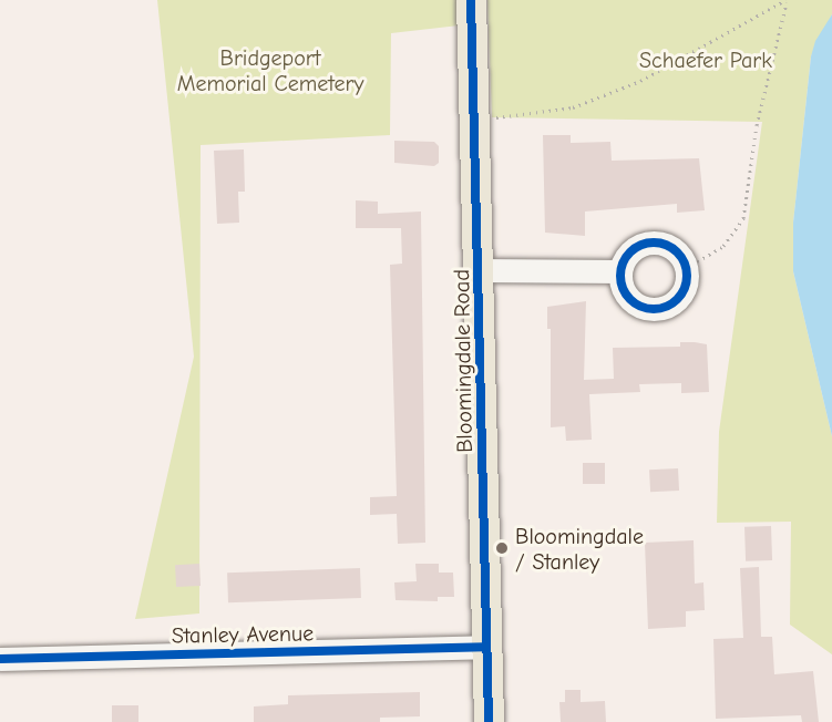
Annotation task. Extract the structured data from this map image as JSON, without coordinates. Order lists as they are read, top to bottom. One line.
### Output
{"streets":{"main road":["Bloomingdale Road"],"street":["Stanley Avenue"]},"crossings":[["Bloomingdale Road","Stanley Avenue"]],"parks":["Bridgeport Memorial Cemetery","Schaefer Park"],"places":["Bloomingdale / Stanley"]}
